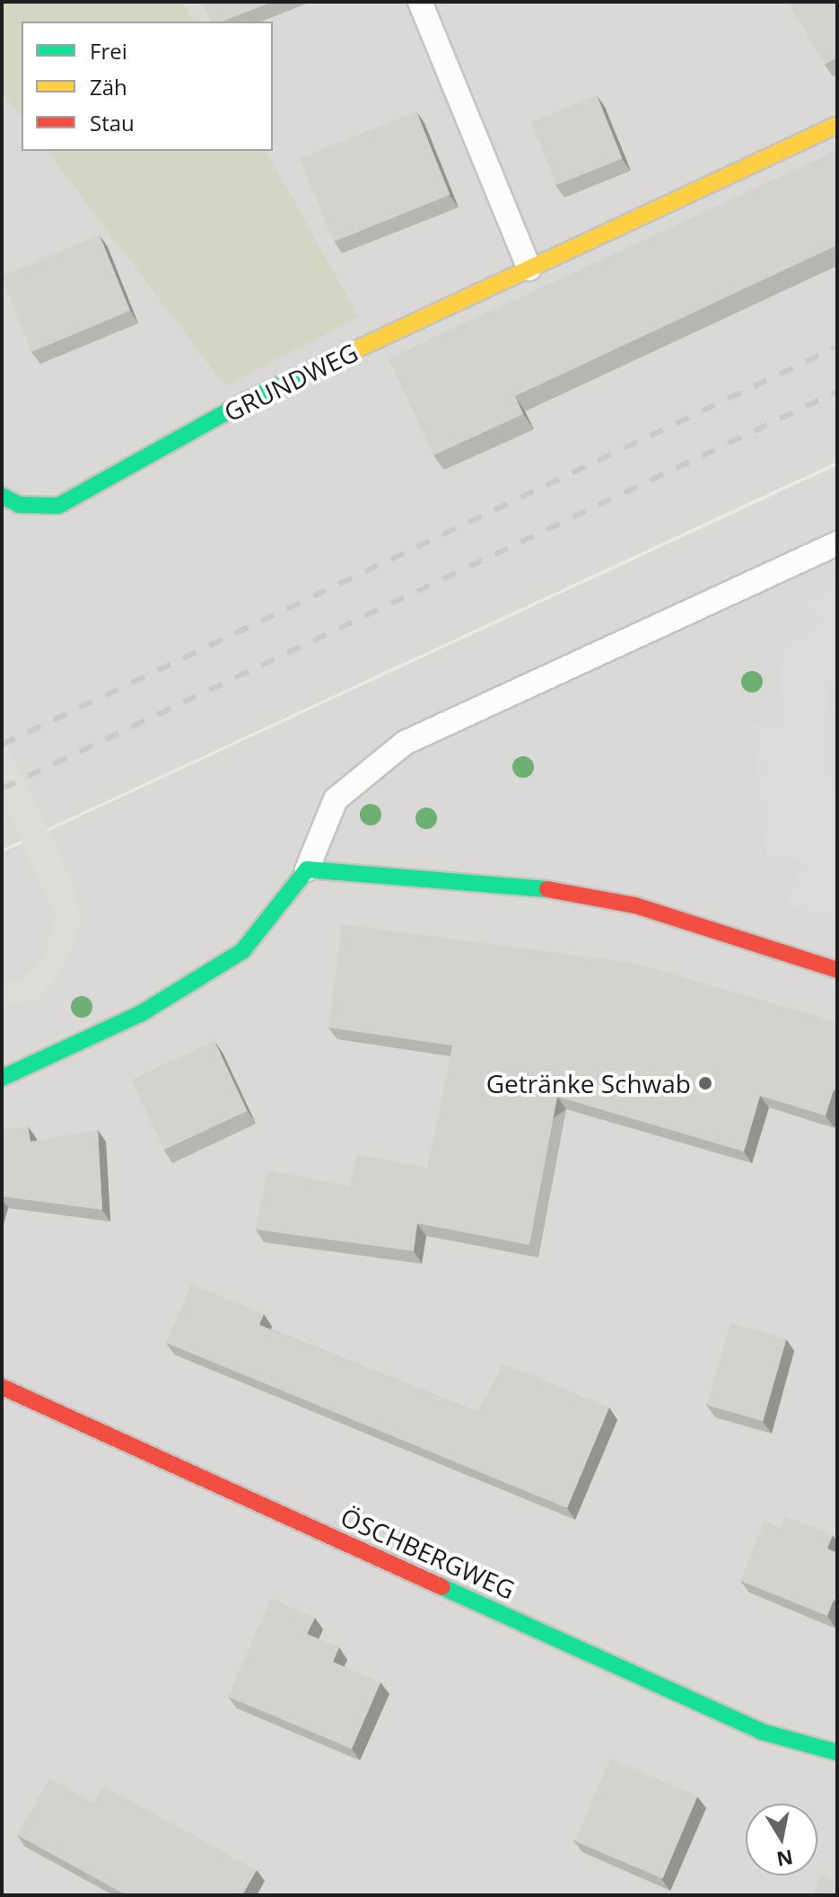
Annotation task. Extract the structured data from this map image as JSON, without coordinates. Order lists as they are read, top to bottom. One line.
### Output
{"streets":{"street":["GRUNDWEG","ÖSCHBERGWEG"]},"places":["Getränke Schwab"],"legend":["Frei","Zäh","Stau"],"north":"bottom"}
